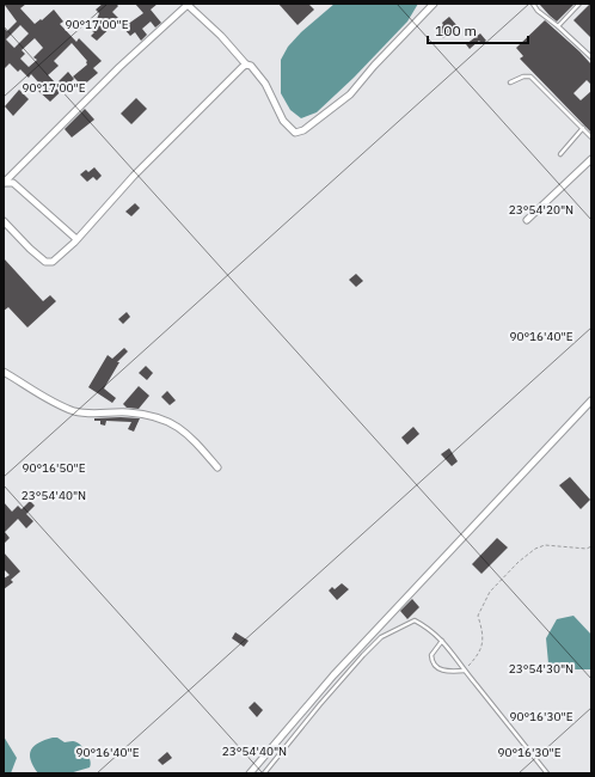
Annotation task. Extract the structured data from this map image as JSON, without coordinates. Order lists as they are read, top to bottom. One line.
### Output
{"scale_bar":"100 m","coordinates":["90°17'00\"E","23°54'20\"N","90°16'40\"E","90°16'50\"E","23°54'40\"N","23°54'30\"N","90°16'30\"E"]}
